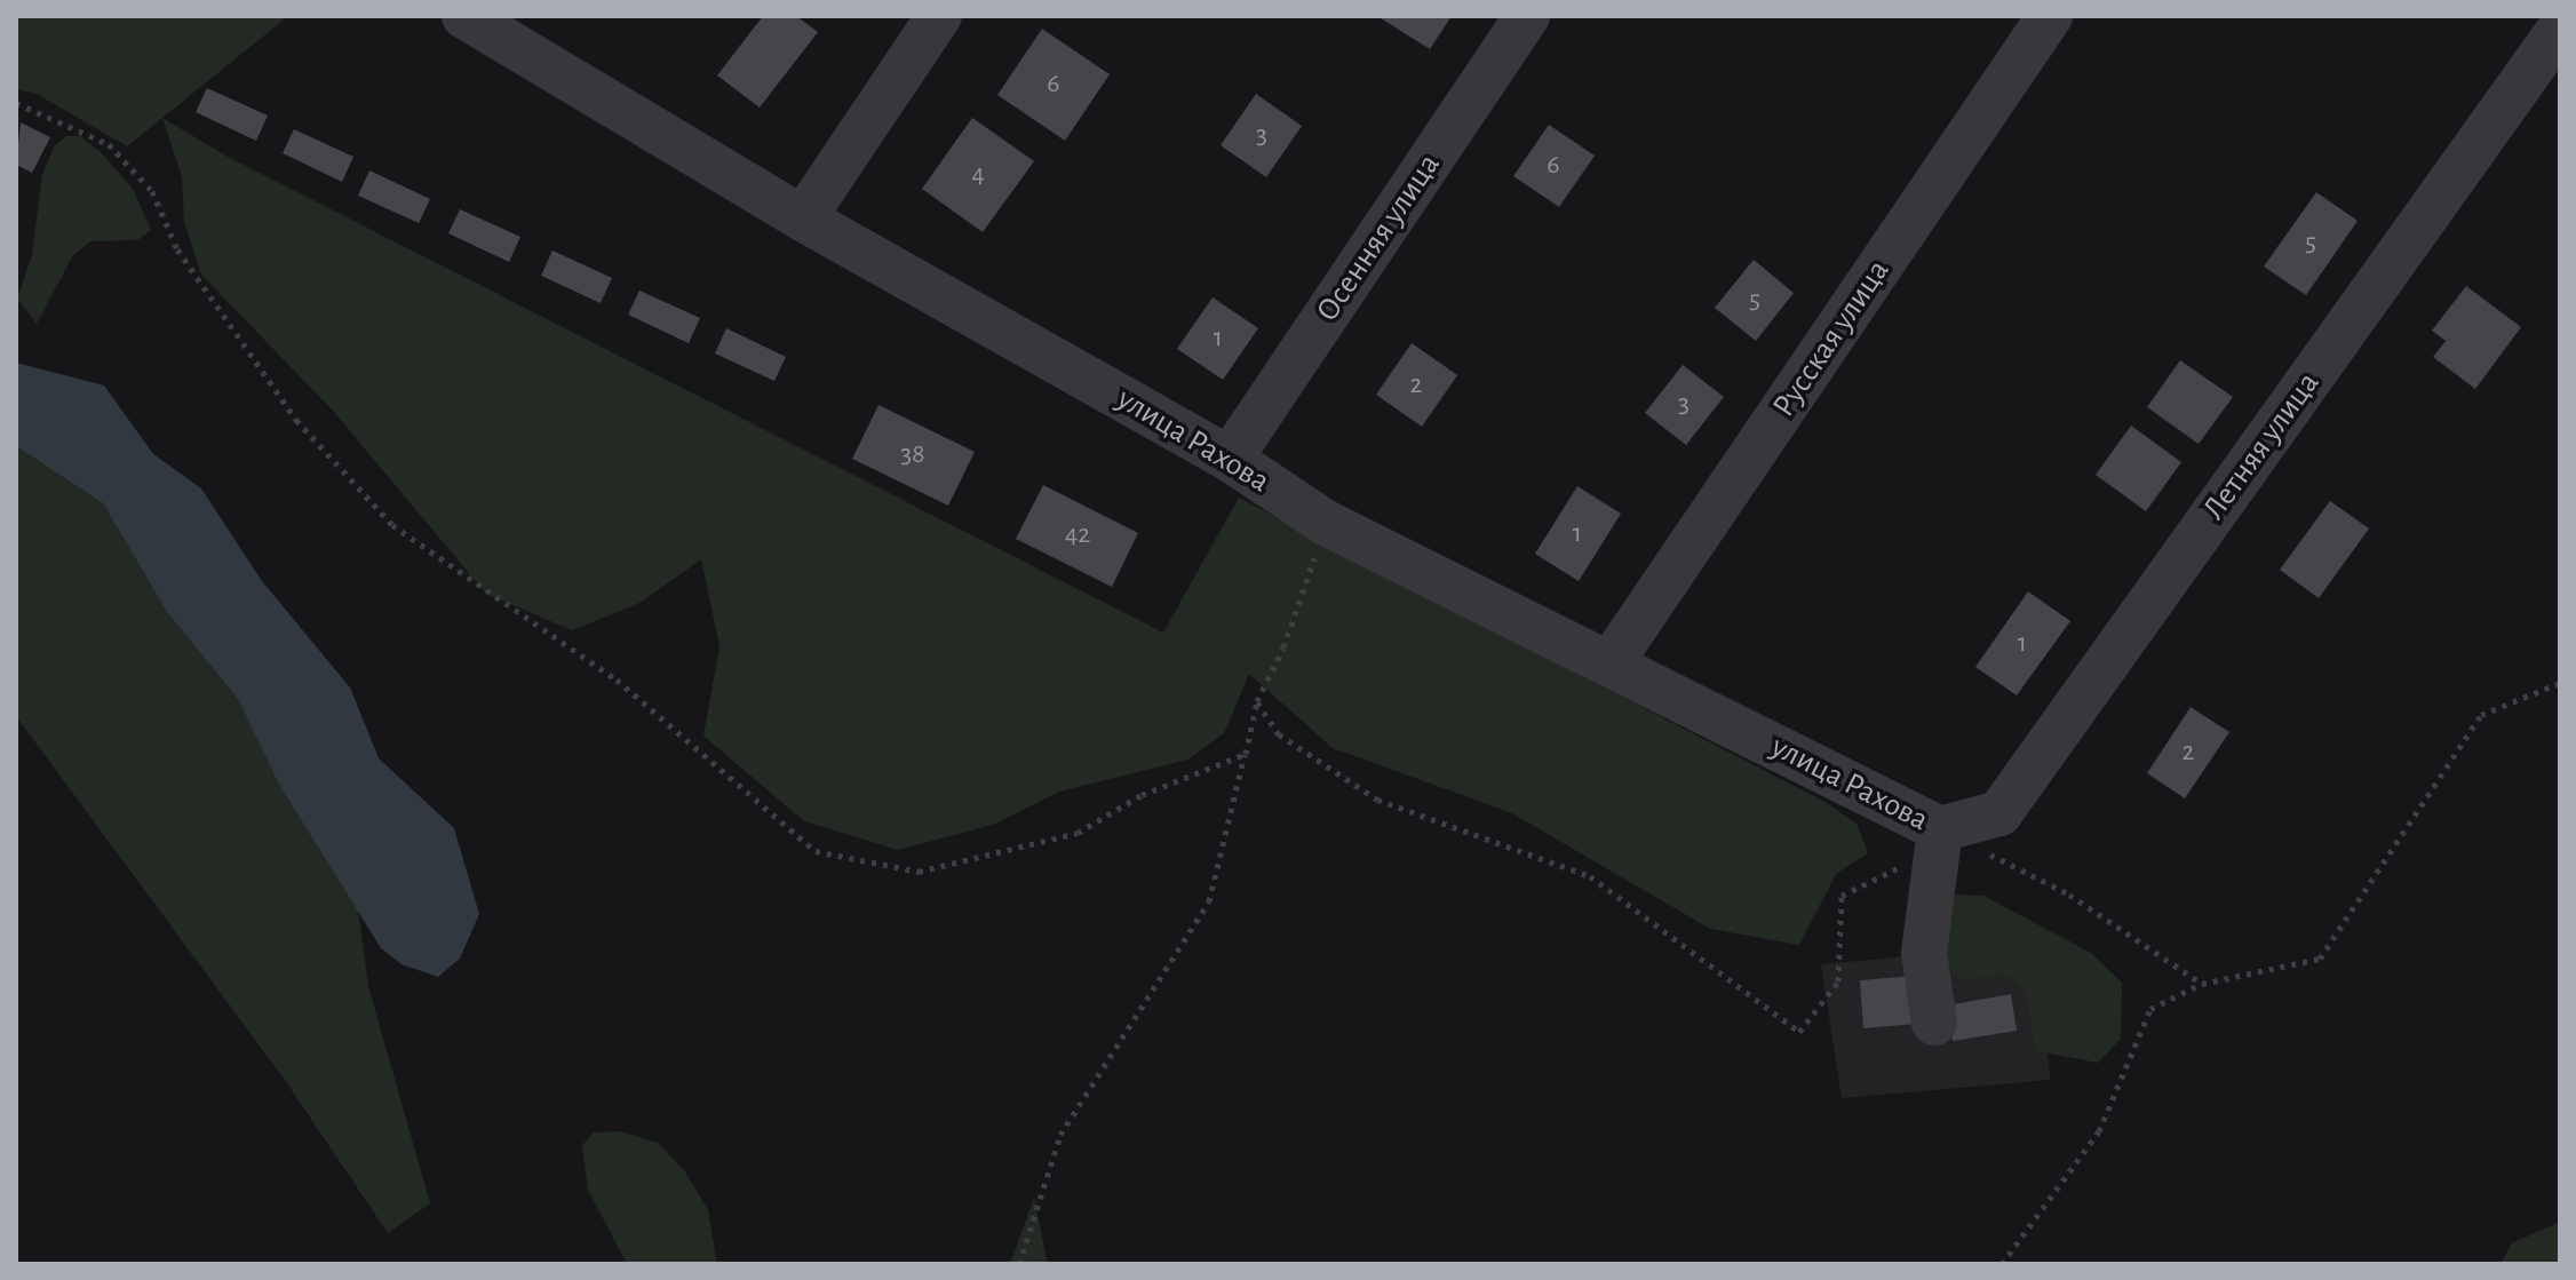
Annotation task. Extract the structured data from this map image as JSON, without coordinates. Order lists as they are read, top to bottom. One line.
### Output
{"streets":{"street":["Осенняя улица","Русская улица","улица Рахова","Летняя улица"]},"crossings":[["Осенняя улица","улица Рахова"],["Русская улица","улица Рахова"],["улица Рахова","Летняя улица"]],"house_numbers":["6","3","6","4","5","5","1","2","3","38","1","42","1","2"]}
